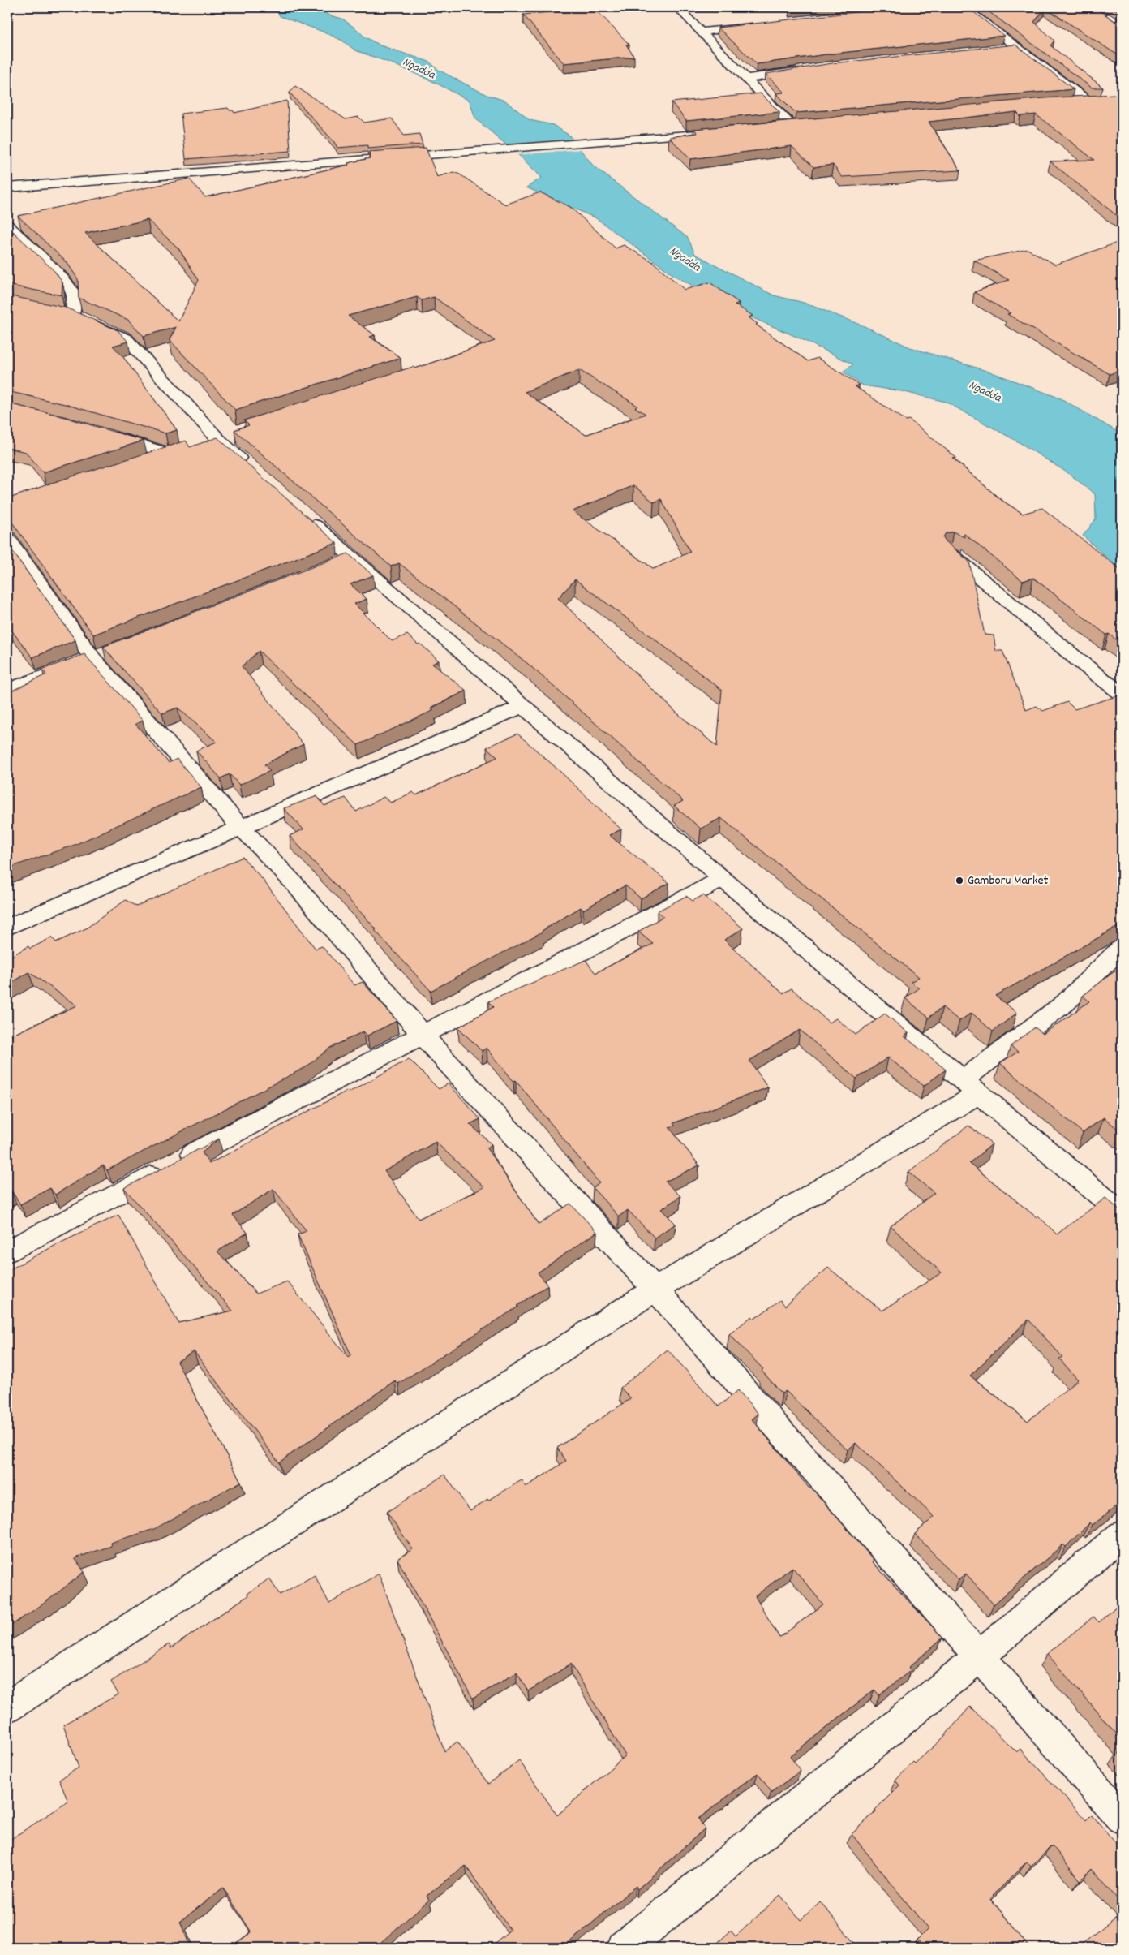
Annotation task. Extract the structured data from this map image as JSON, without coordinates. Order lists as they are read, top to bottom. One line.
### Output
{"water":["Ngadda"],"places":["Gamboru Market"]}
